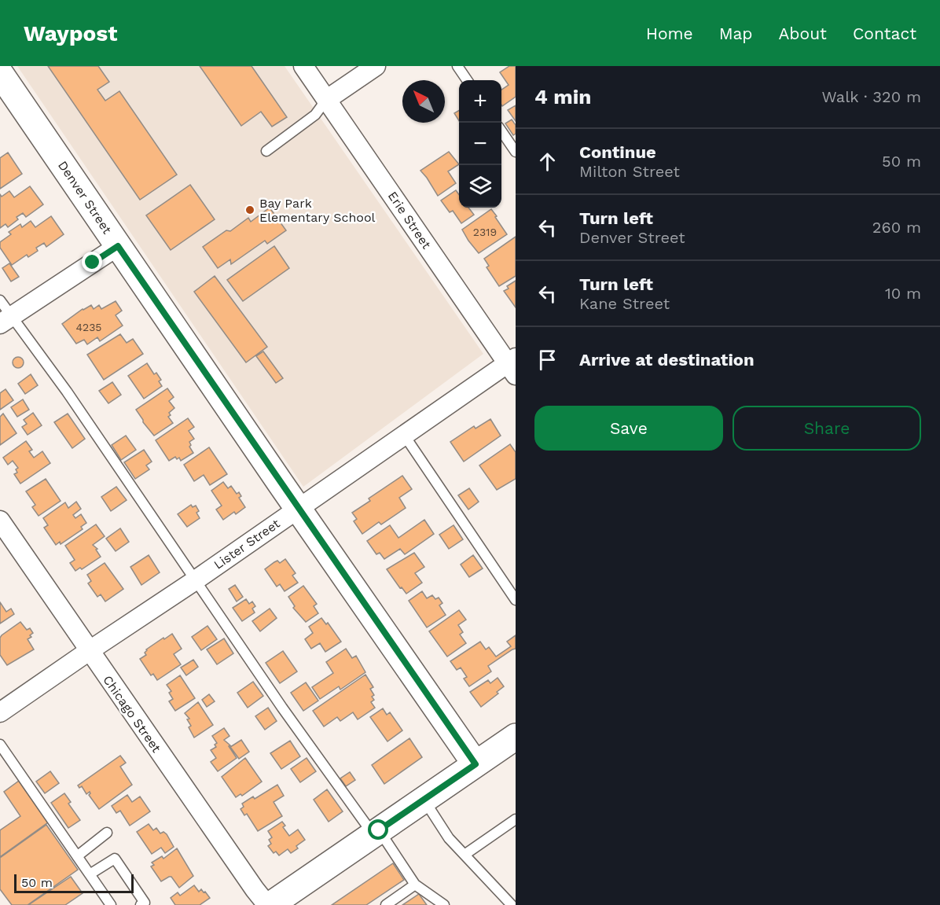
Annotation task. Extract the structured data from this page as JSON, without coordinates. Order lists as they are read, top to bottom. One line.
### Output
{"streets":{"street":["Denver Street","Erie Street","Lister Street","Chicago Street"]},"crossings":[["Denver Street","Lister Street"],["Erie Street","Lister Street"],["Lister Street","Chicago Street"]],"places":["Bay Park Elementary School"],"house_numbers":["2319","4235"],"scale_bar":"50 m","north":"top left","page":{"header":"Waypost","nav":["Home","Map","About","Contact"],"heading":["4 min","Walk · 320 m"],"map_buttons":["+","−"],"list":[["Continue","Milton Street","50 m"],["Turn left","Denver Street","260 m"],["Turn left","Kane Street","10 m"],"Arrive at destination"],"buttons":["Save","Share"],"scale":"50 m"}}
